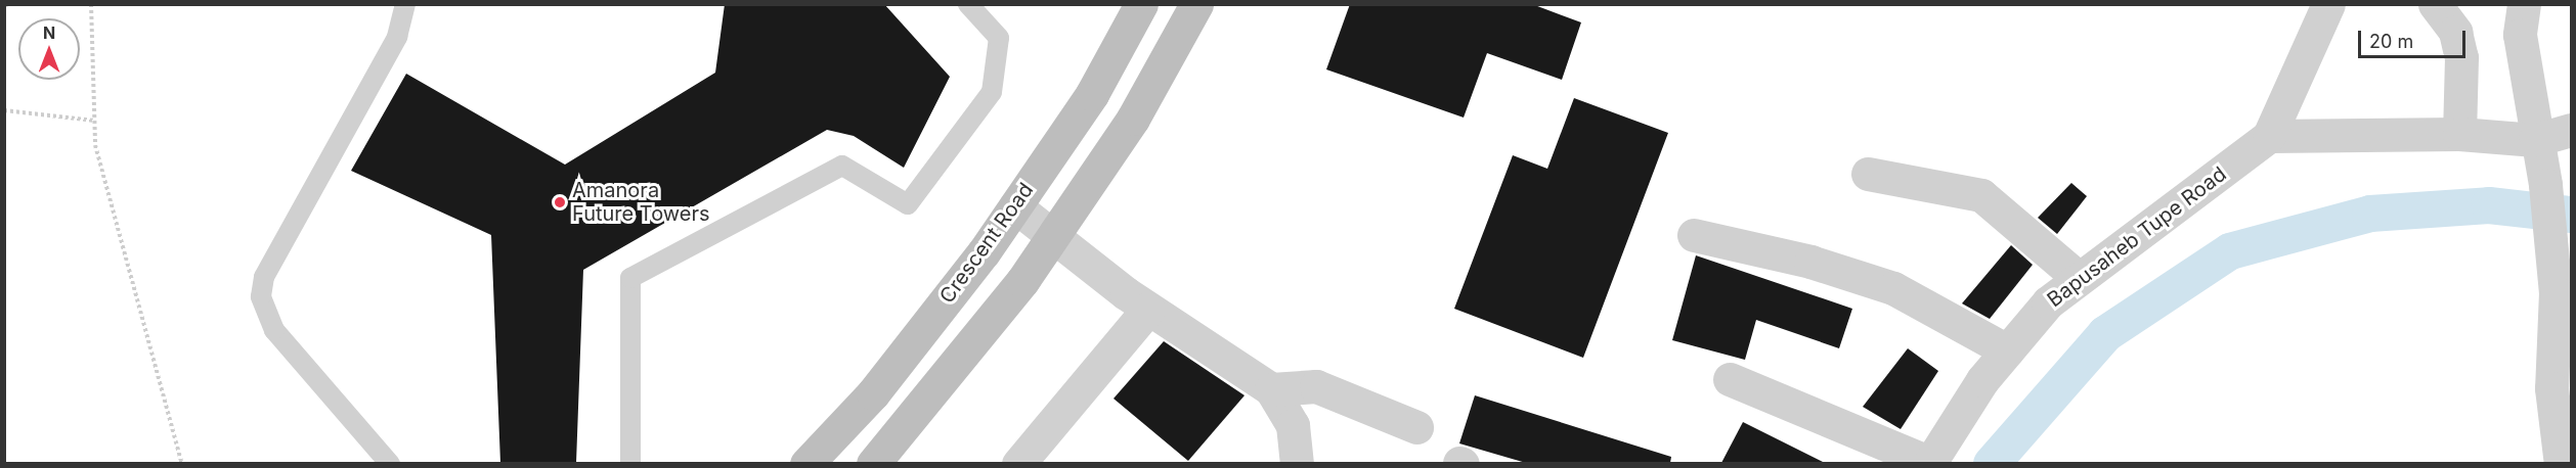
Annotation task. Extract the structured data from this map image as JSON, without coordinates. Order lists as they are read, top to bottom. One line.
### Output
{"streets":{"main road":["Crescent Road"],"street":["Bapusaheb Tupe Road"]},"places":["Amanora Future Towers"],"scale_bar":"20 m","north":"top"}
